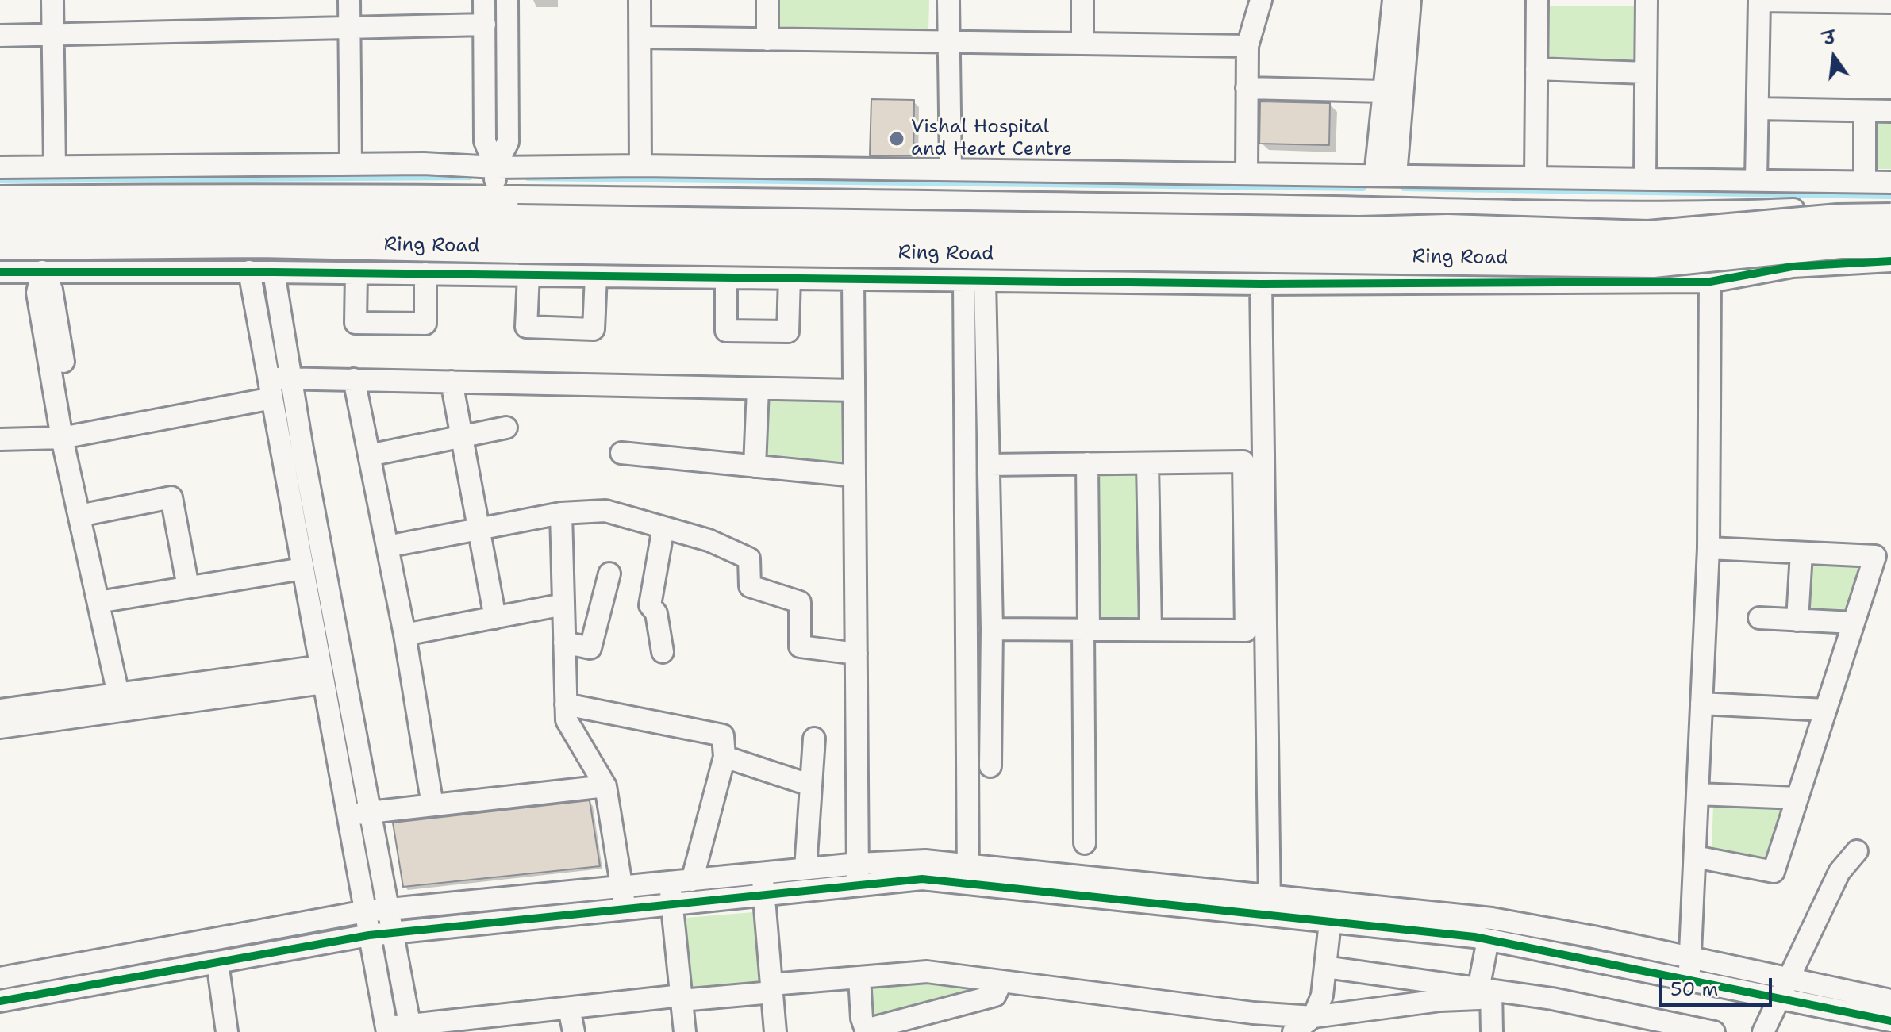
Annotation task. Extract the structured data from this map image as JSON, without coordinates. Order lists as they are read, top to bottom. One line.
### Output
{"streets":{"highway":["Ring Road"]},"places":["Vishal Hospital and Heart Centre"],"scale_bar":"50 m","north":"top"}
